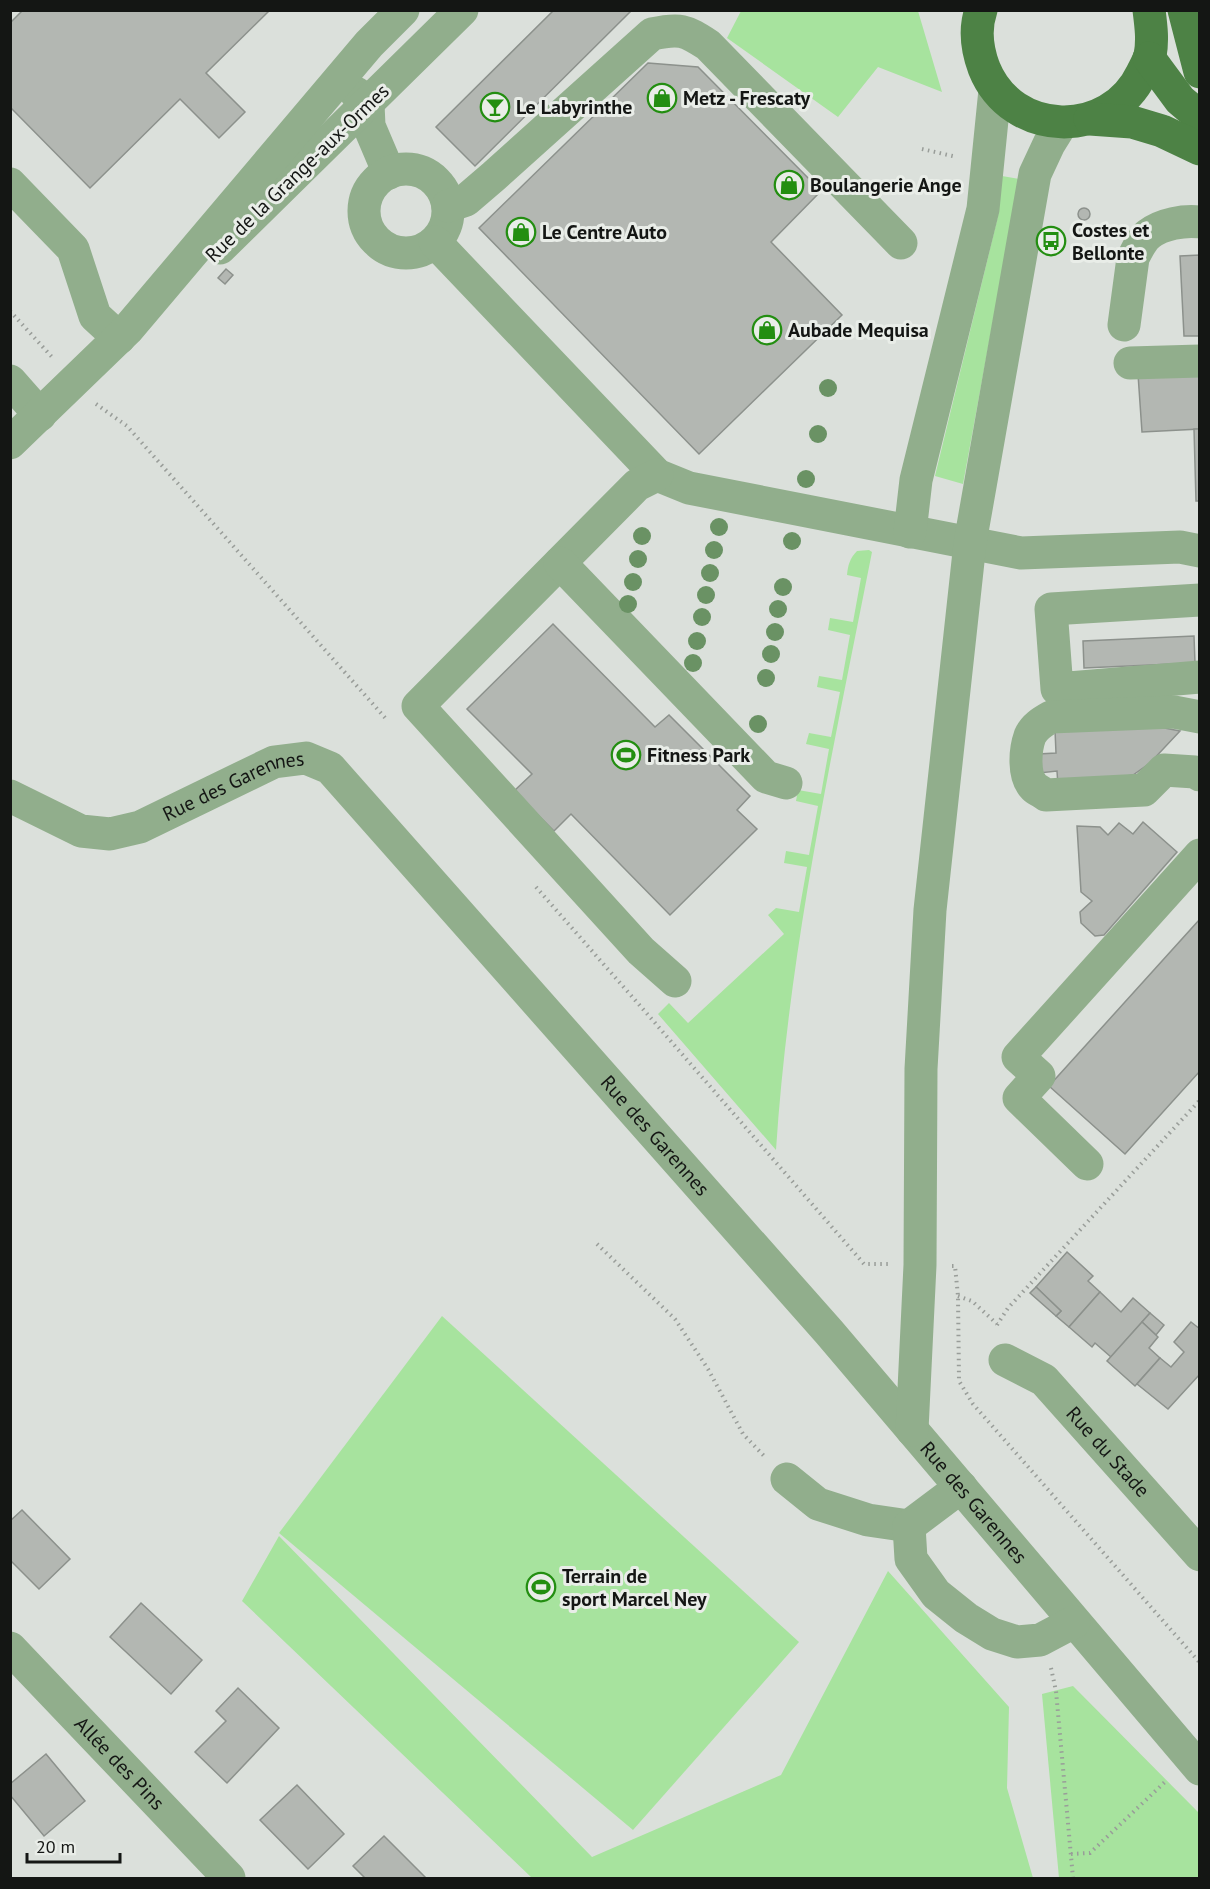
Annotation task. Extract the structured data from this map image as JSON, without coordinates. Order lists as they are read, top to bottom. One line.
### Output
{"streets":{"street":["Rue de la Grange-aux-Ormes","Rue des Garennes","Rue du Stade","Allée des Pins"]},"places":{"shop":["Metz - Frescaty","Boulangerie Ange","Le Centre Auto","Aubade Mequisa"],"bar":["Le Labyrinthe"],"bus stop":["Costes et Bellonte"],"sports":["Fitness Park","Terrain de sport Marcel Ney"]},"scale_bar":"20 m"}
